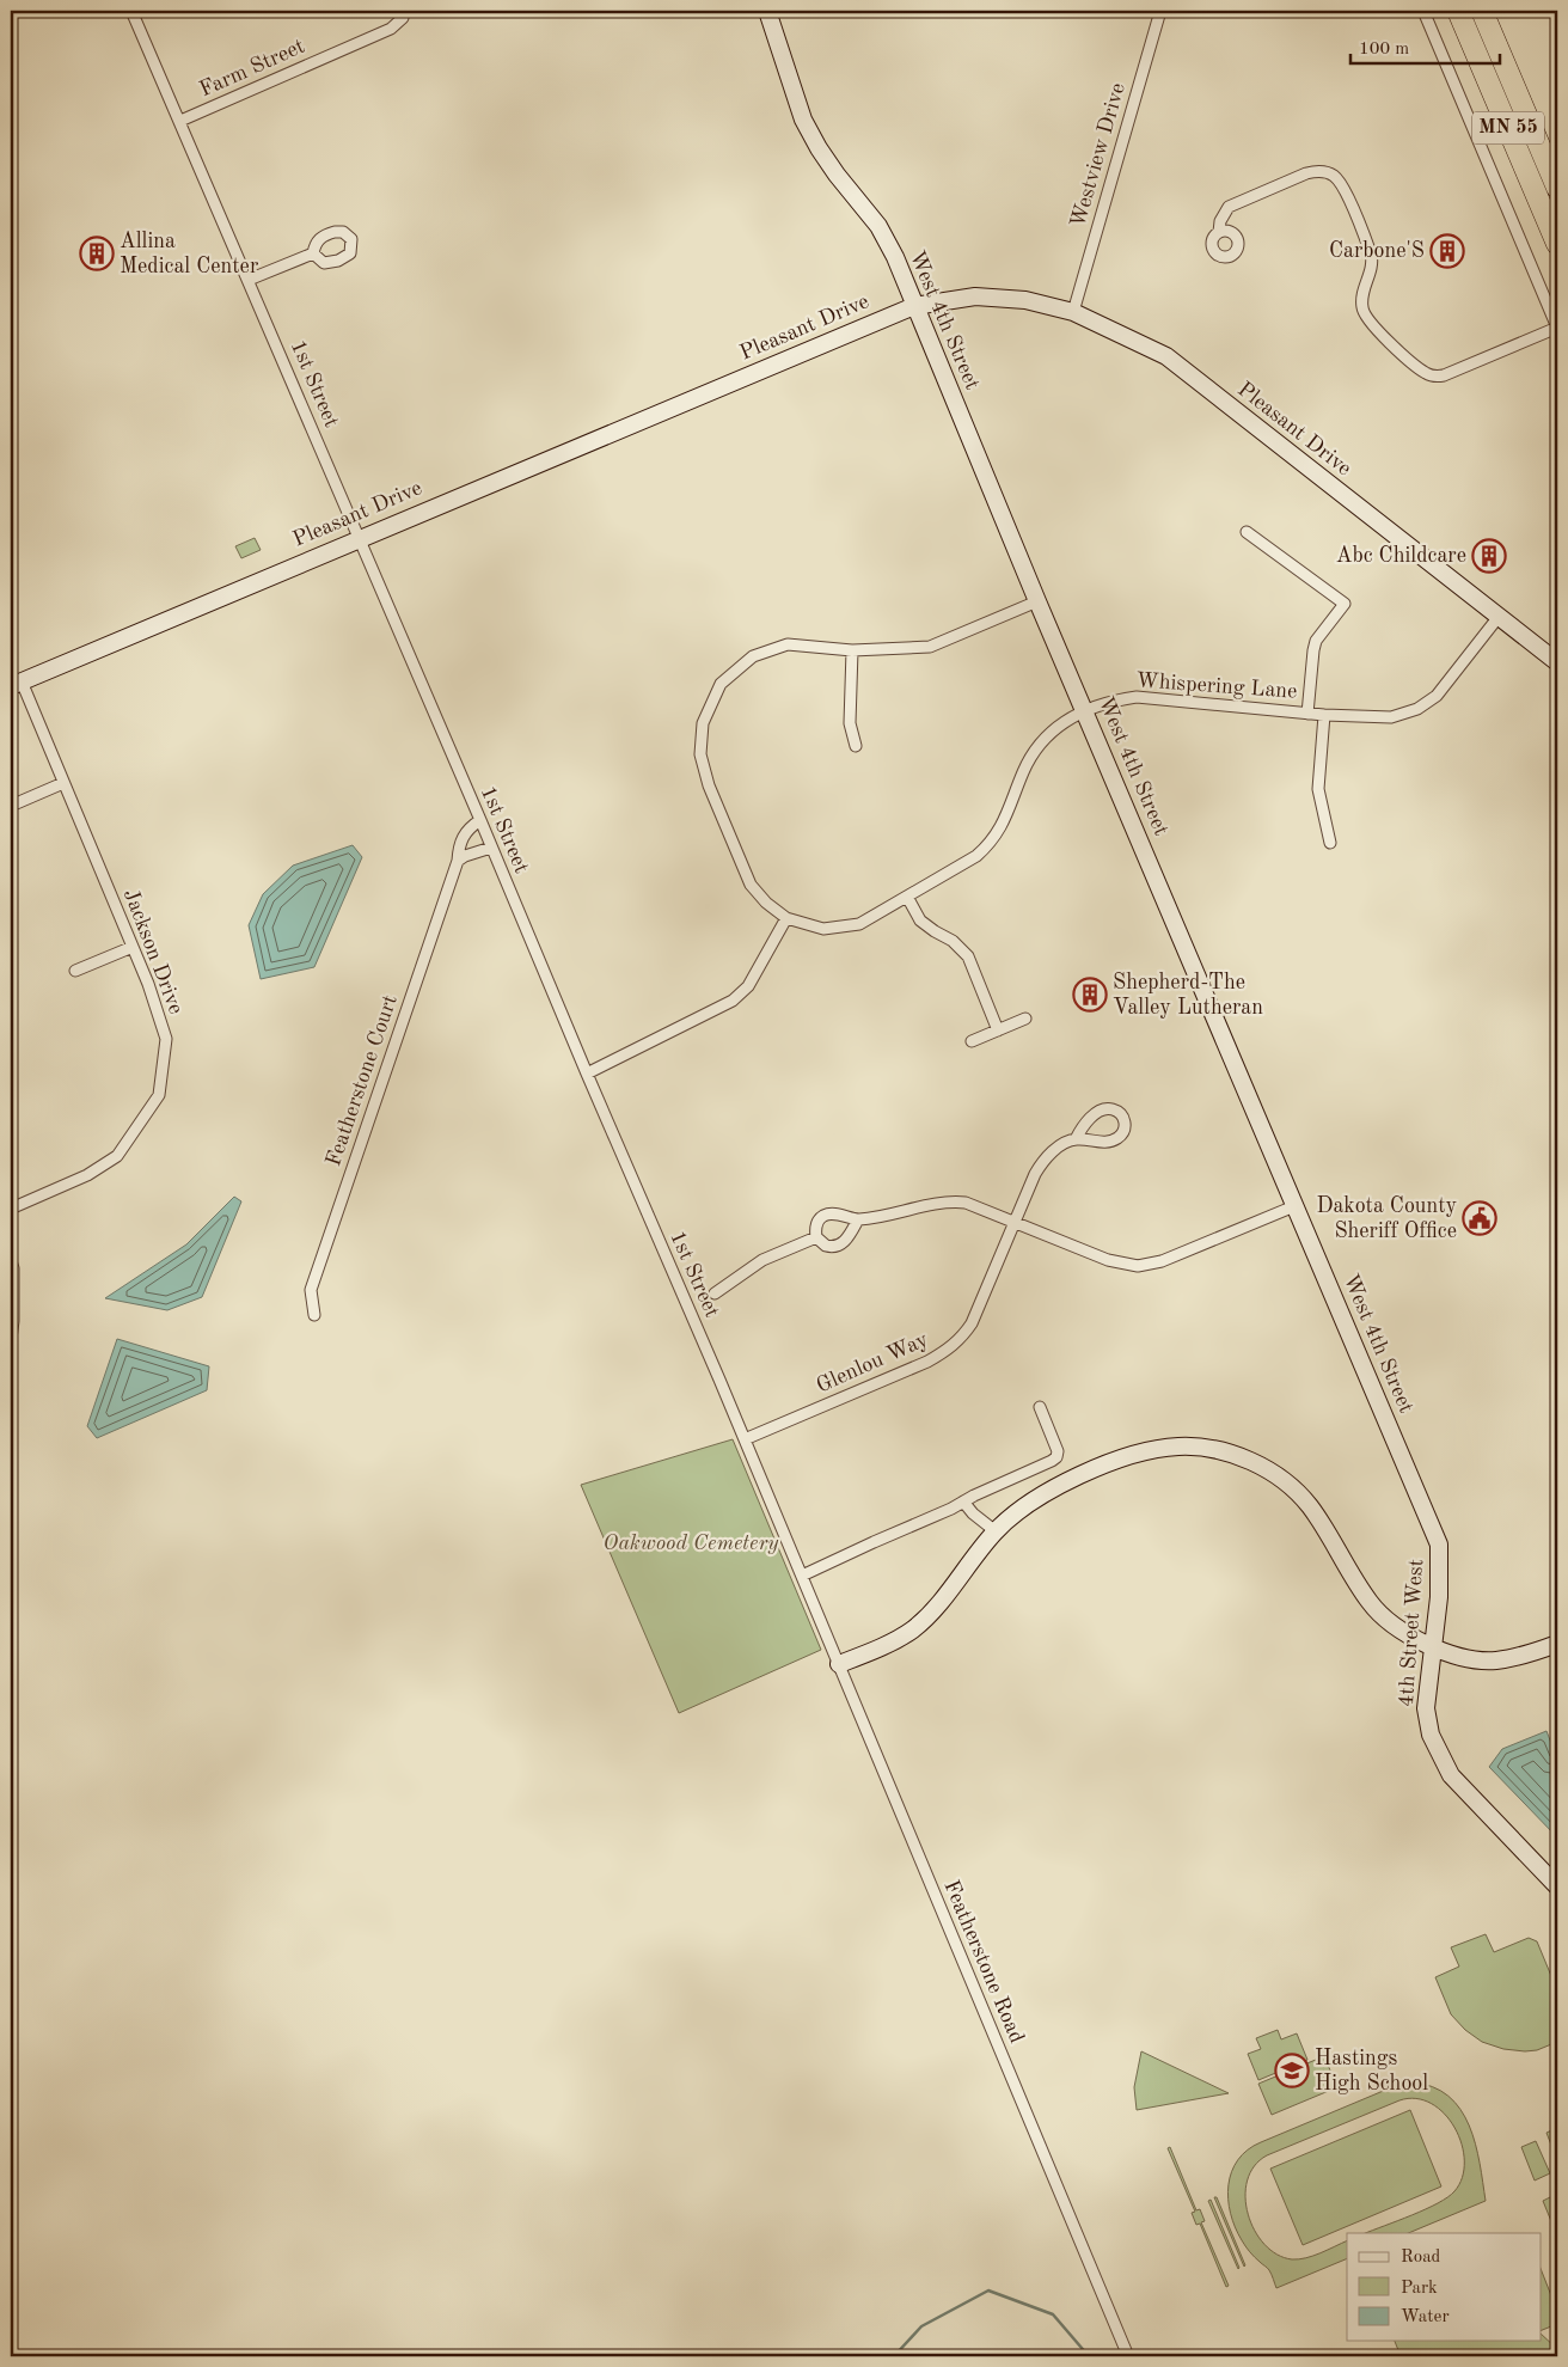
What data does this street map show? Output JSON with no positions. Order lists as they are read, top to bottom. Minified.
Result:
{"streets":{"highway":["MN 55"],"street":["Farm Street","Westview Drive","West 4th Street","Pleasant Drive","1st Street","Whispering Lane","Jackson Drive","Featherstone Court","Glenlou Way","4th Street West","Featherstone Road"]},"crossings":[["Farm Street","1st Street"],["Westview Drive","Pleasant Drive"],["West 4th Street","Pleasant Drive"],["West 4th Street","Whispering Lane"],["West 4th Street","4th Street West"],["Pleasant Drive","1st Street"],["Pleasant Drive","Whispering Lane"],["Pleasant Drive","Jackson Drive"],["1st Street","Featherstone Court"],["1st Street","Glenlou Way"],["1st Street","Featherstone Road"]],"parks":["Oakwood Cemetery"],"places":{"building":["Carbone'S","Allina Medical Center","Abc Childcare","Shepherd-The Valley Lutheran"],"public building":["Dakota County Sheriff Office"],"school or university":["Hastings High School"]},"legend":["Road","Park","Water"],"scale_bar":"100 m"}
